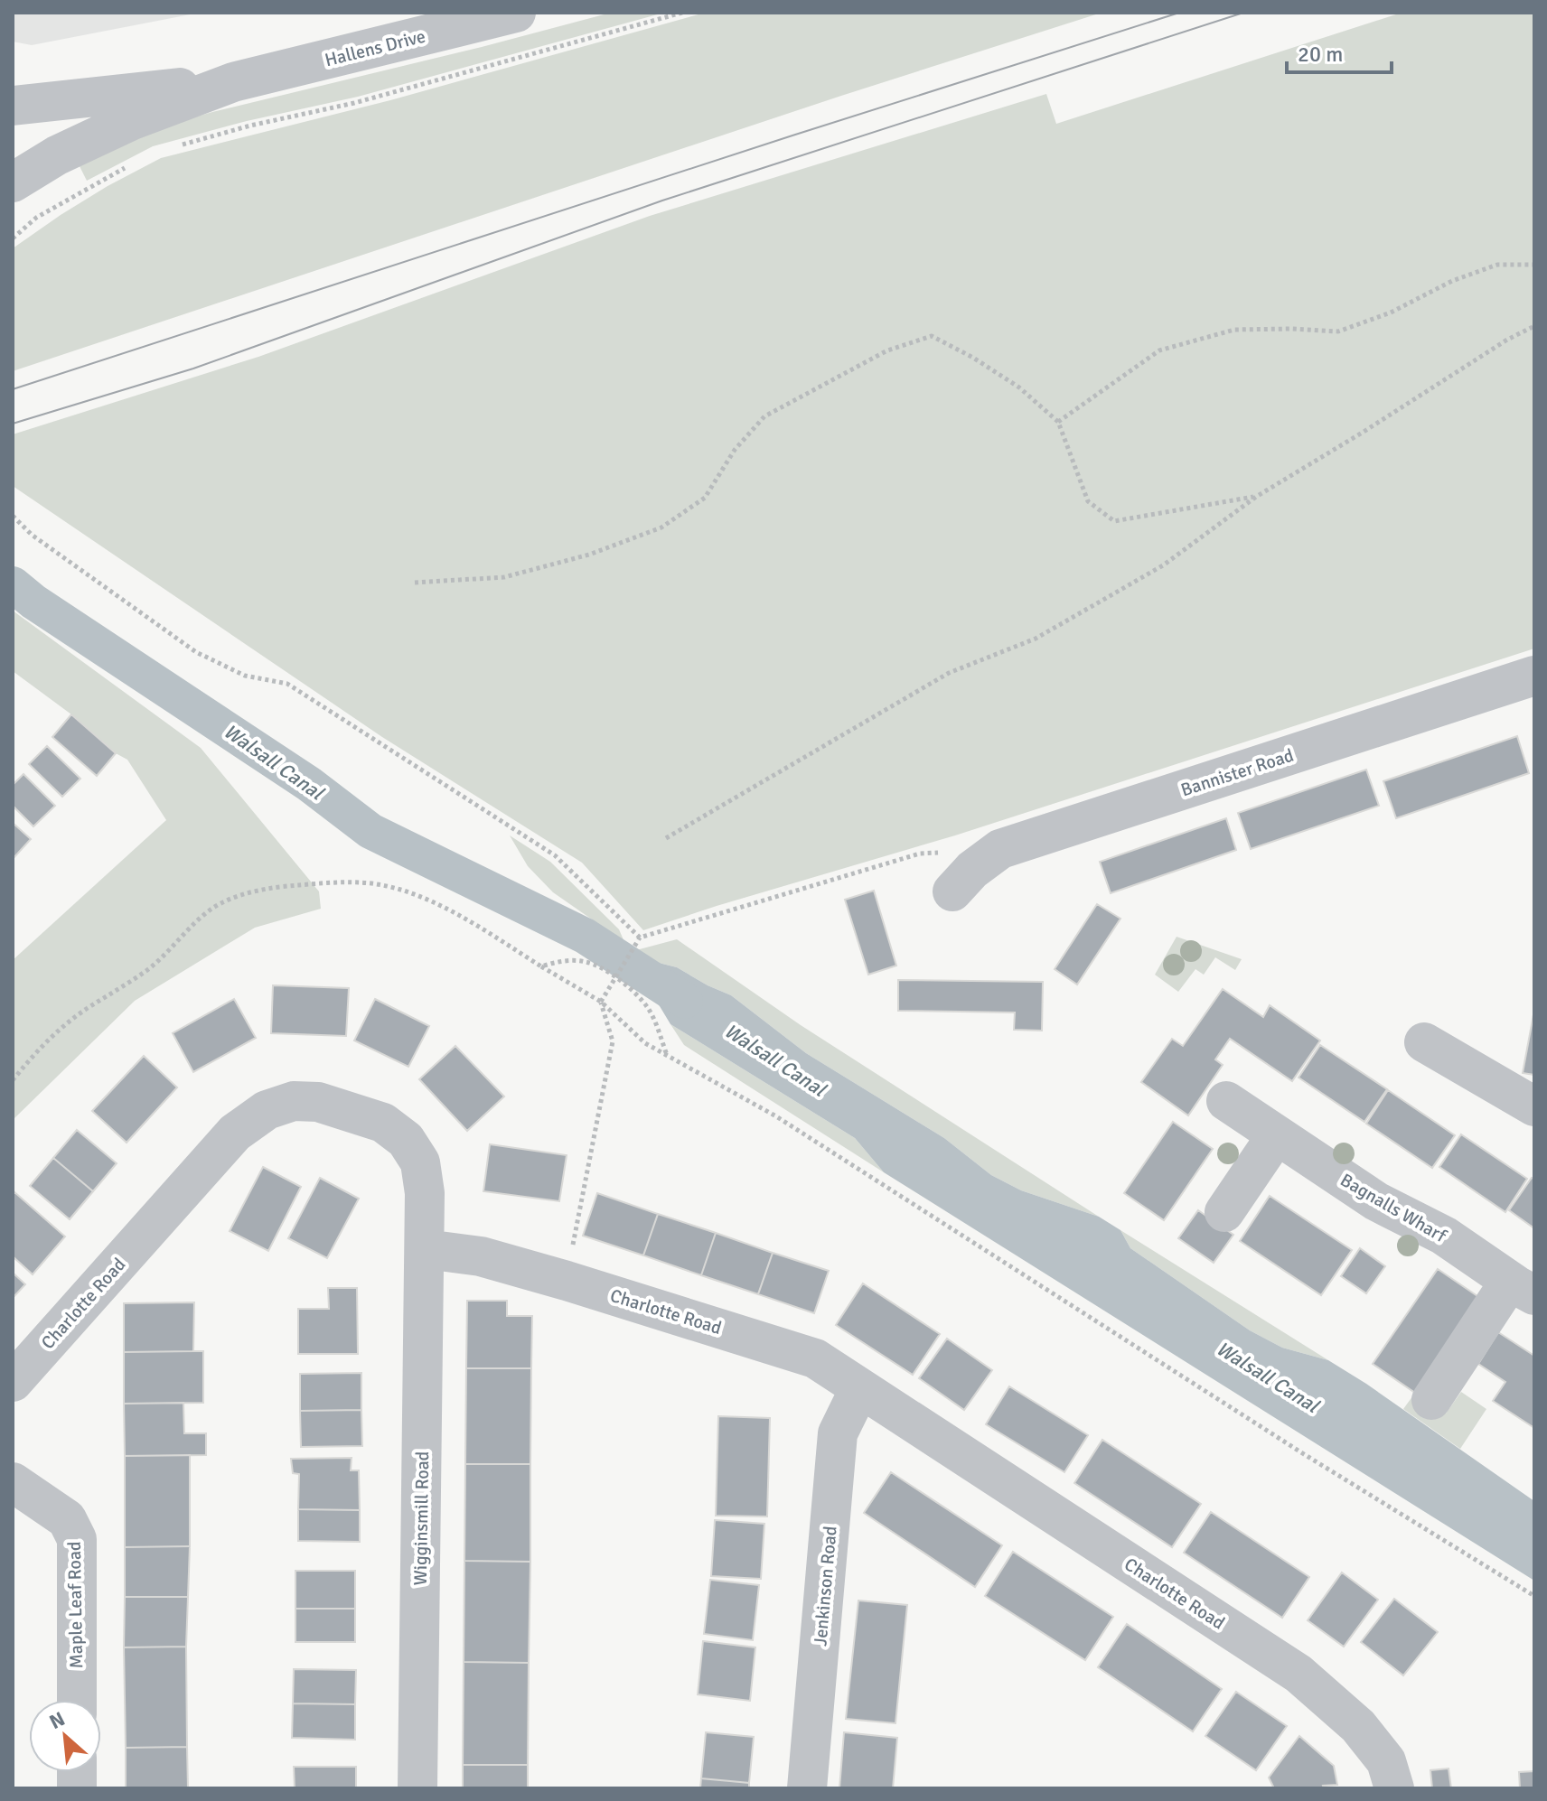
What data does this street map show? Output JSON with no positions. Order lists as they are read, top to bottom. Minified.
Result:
{"streets":{"street":["Hallens Drive","Bannister Road","Bagnalls Wharf","Charlotte Road","Wigginsmill Road","Jenkinson Road","Maple Leaf Road"]},"crossings":[["Charlotte Road","Wigginsmill Road"],["Charlotte Road","Jenkinson Road"]],"water":["Walsall Canal"],"scale_bar":"20 m","north":"top left"}
